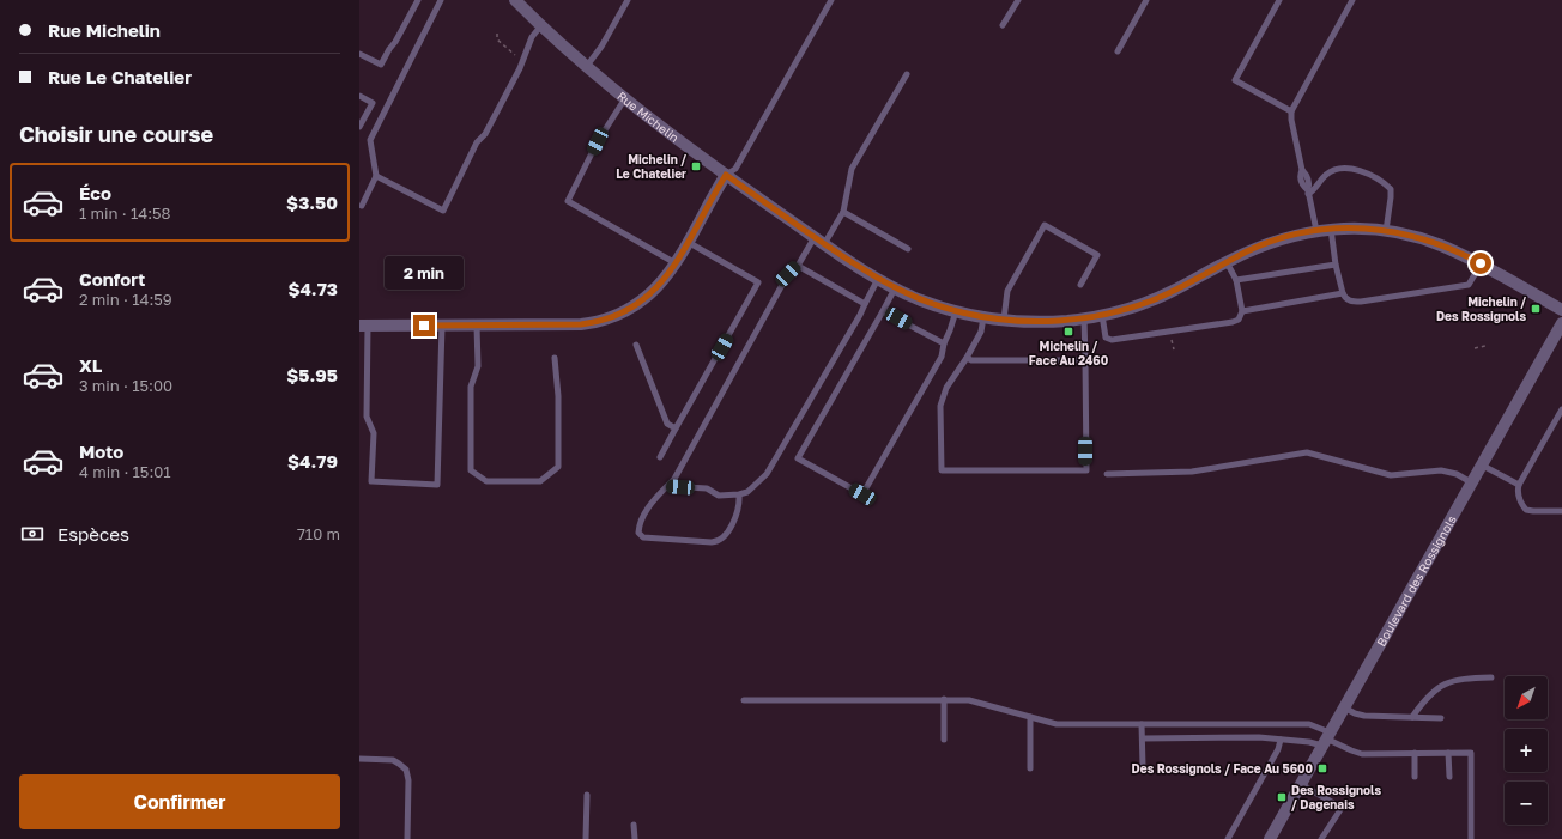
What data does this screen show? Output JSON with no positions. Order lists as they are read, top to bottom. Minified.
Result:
{"streets":{"street":["Rue Michelin","Boulevard des Rossignols"]},"places":{"transit":["Michelin / Le Chatelier","Michelin / Des Rossignols","Michelin / Face Au 2460","Des Rossignols / Face Au 5600","Des Rossignols / Dagenais"]},"north":"bottom left","page":{"banner":["Rue Michelin","Rue Le Chatelier"],"heading":"Choisir une course","list":[{"name":"Éco","note":"1 min · 14:58","value":"$3.50"},{"name":"Confort","note":"2 min · 14:59","value":"$4.73"},{"name":"XL","note":"3 min · 15:00","value":"$5.95"},{"name":"Moto","note":"4 min · 15:01","value":"$4.79"}],"bubble":"2 min","pay":["Espèces","710 m"],"map_buttons":["+","−"],"buttons":"Confirmer"}}
